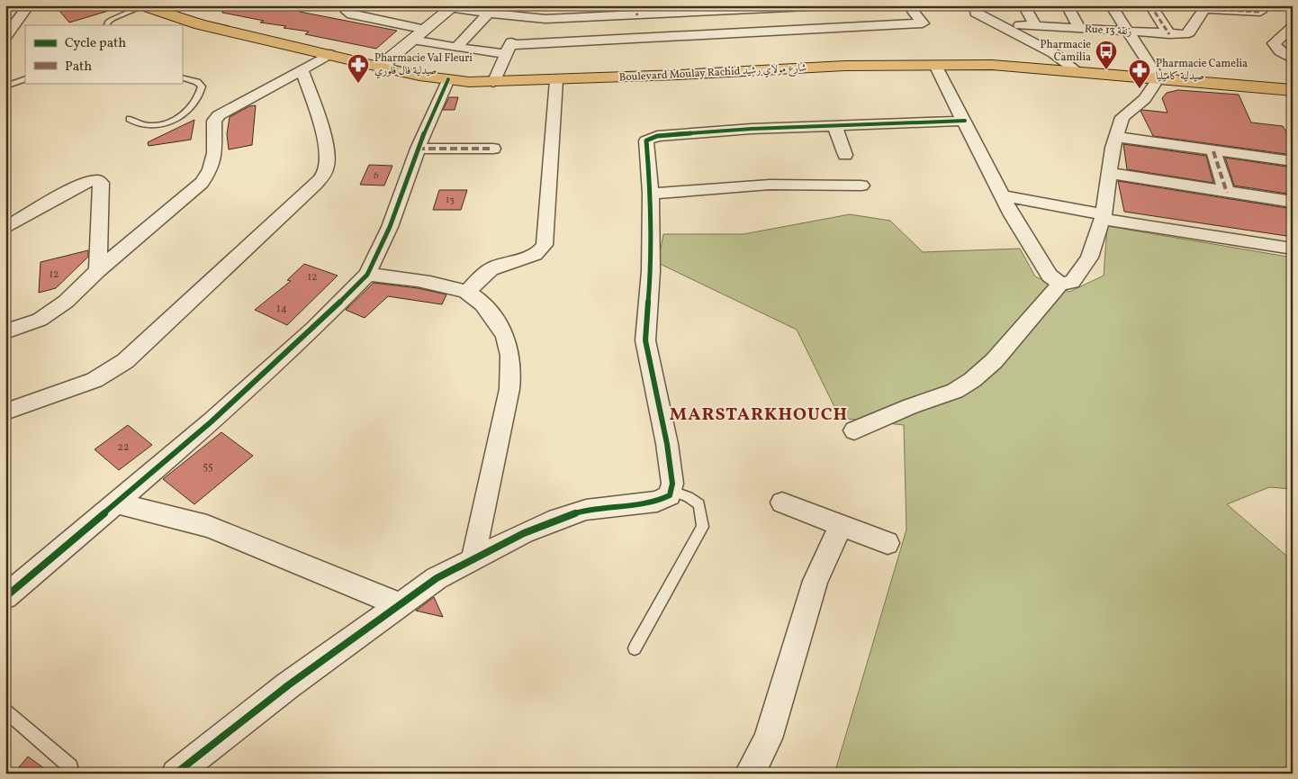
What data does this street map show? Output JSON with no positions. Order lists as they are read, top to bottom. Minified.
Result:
{"streets":{"main road":["Boulevard Moulay Rachid شارع مولاي رشيد"],"street":["Rue 13 زنقة"]},"districts":["MARSTARKHOUCH"],"places":{"bus stop":["Pharmacie Camilia"],"pharmacy":["Pharmacie Val Fleuri صيدلية فال فلوري","Pharmacie Camelia صيدلية كاميليا"]},"house_numbers":["6","13","12","12","14","22","55"],"legend":["Cycle path","Path"]}
